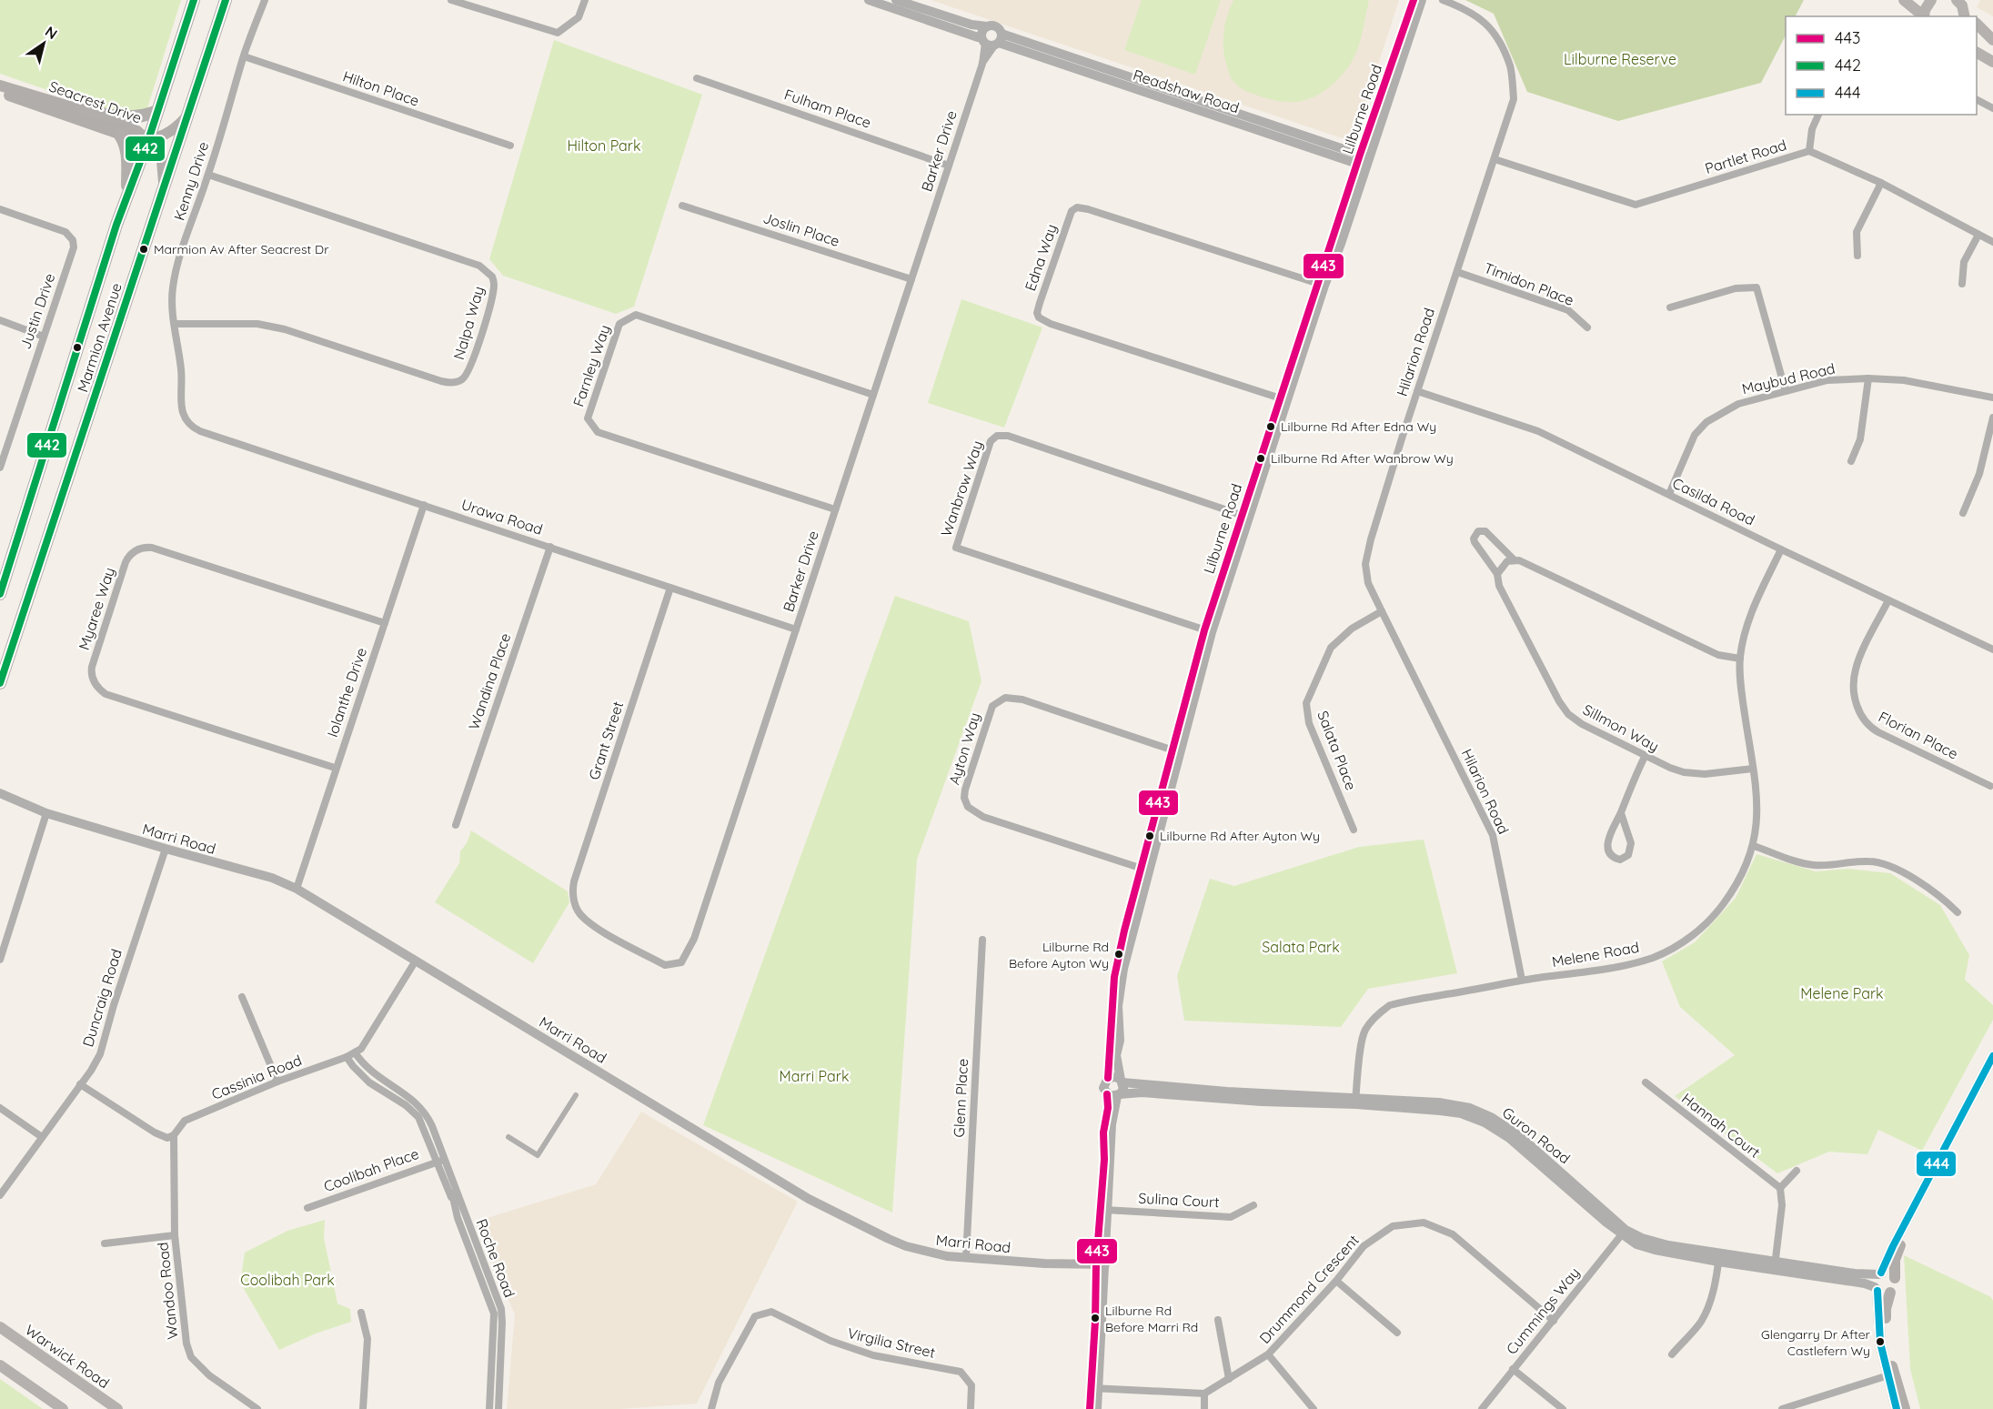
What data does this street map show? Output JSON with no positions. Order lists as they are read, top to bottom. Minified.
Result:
{"streets":{"highway":["Marmion Avenue"],"main road":["Seacrest Drive","Warwick Road"],"street":["Hilton Place","Readshaw Road","Fulham Place","Lilburne Road","Barker Drive","Partlet Road","Kenny Drive","Joslin Place","Edna Way","Timidon Place","Justin Drive","Nalpa Way","Hilarion Road","Farnley Way","Maybud Road","Wanbrow Way","Casilda Road","Urawa Road","Myaree Way","Wandina Place","Iolanthe Drive","Sillmon Way","Florian Place","Grant Street","Ayton Way","Salata Place","Marri Road","Melene Road","Duncraig Road","Cassinia Road","Glenn Place","Hannah Court","Guron Road","Coolibah Place","Sulina Court","Roche Road","Drummond Crescent","Wandoo Road","Cummings Way","Virgilia Street"]},"crossings":[["Hilton Place","Kenny Drive"],["Readshaw Road","Lilburne Road"],["Readshaw Road","Barker Drive"],["Seacrest Drive","Marmion Avenue"],["Fulham Place","Barker Drive"],["Lilburne Road","Edna Way"],["Lilburne Road","Wanbrow Way"],["Lilburne Road","Ayton Way"],["Lilburne Road","Guron Road"],["Barker Drive","Joslin Place"],["Barker Drive","Farnley Way"],["Barker Drive","Urawa Road"],["Barker Drive","Grant Street"],["Partlet Road","Hilarion Road"],["Kenny Drive","Nalpa Way"],["Kenny Drive","Urawa Road"],["Timidon Place","Hilarion Road"],["Hilarion Road","Casilda Road"],["Hilarion Road","Salata Place"],["Hilarion Road","Melene Road"],["Maybud Road","Casilda Road"],["Casilda Road","Florian Place"],["Casilda Road","Melene Road"],["Urawa Road","Wandina Place"],["Urawa Road","Iolanthe Drive"],["Urawa Road","Grant Street"],["Myaree Way","Iolanthe Drive"],["Iolanthe Drive","Marri Road"],["Sillmon Way","Melene Road"],["Marri Road","Duncraig Road"],["Marri Road","Cassinia Road"],["Marri Road","Glenn Place"],["Melene Road","Guron Road"],["Cassinia Road","Roche Road"],["Cassinia Road","Wandoo Road"],["Guron Road","Cummings Way"],["Coolibah Place","Roche Road"],["Drummond Crescent","Cummings Way"]],"parks":["Lilburne Reserve","Hilton Park","Salata Park","Melene Park","Marri Park","Coolibah Park"],"places":["Marmion Av After Seacrest Dr","Lilburne Rd After Edna Wy","Lilburne Rd After Wanbrow Wy","Lilburne Rd After Ayton Wy","Lilburne Rd Before Ayton Wy","Lilburne Rd Before Marri Rd","Glengarry Dr After Castlefern Wy"],"lines":["transit line 443","transit line 442","transit line 444"],"legend":["443","442","444"],"north":"top right"}
